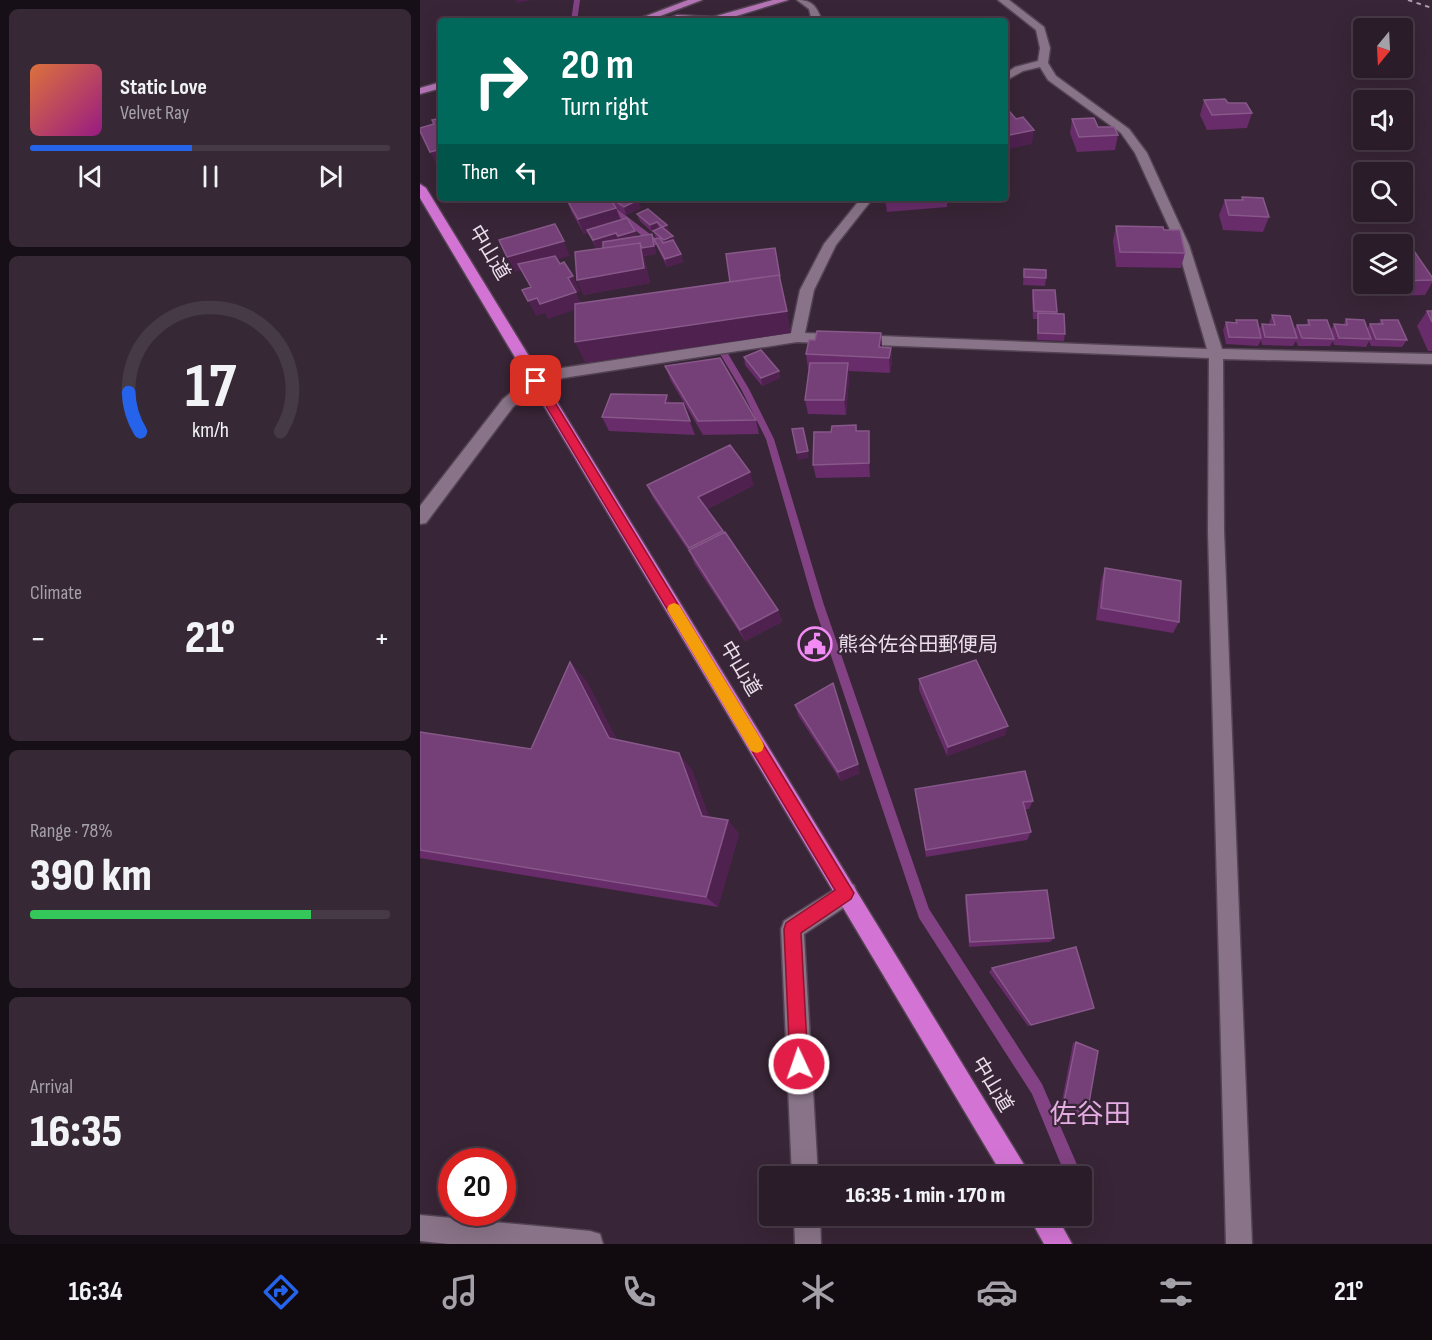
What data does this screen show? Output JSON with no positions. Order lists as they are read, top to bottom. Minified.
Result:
{"streets":{"highway":["中山道"]},"districts":["佐谷田"],"places":{"public building":["熊谷佐谷田郵便局"]},"north":"bottom","page":{"turn":["20 m","Turn right"],"song":["Static Love","Velvet Ray"],"then":"Then","tile":["Climate",["Range · 78%","390 km"],["Arrival","16:35"]],"heat":["−","21°","+"],"limit":"20","trip":"16:35 · 1 min · 170 m","tabs":["16:34","21°"],"gauge":["17","km/h"]}}
